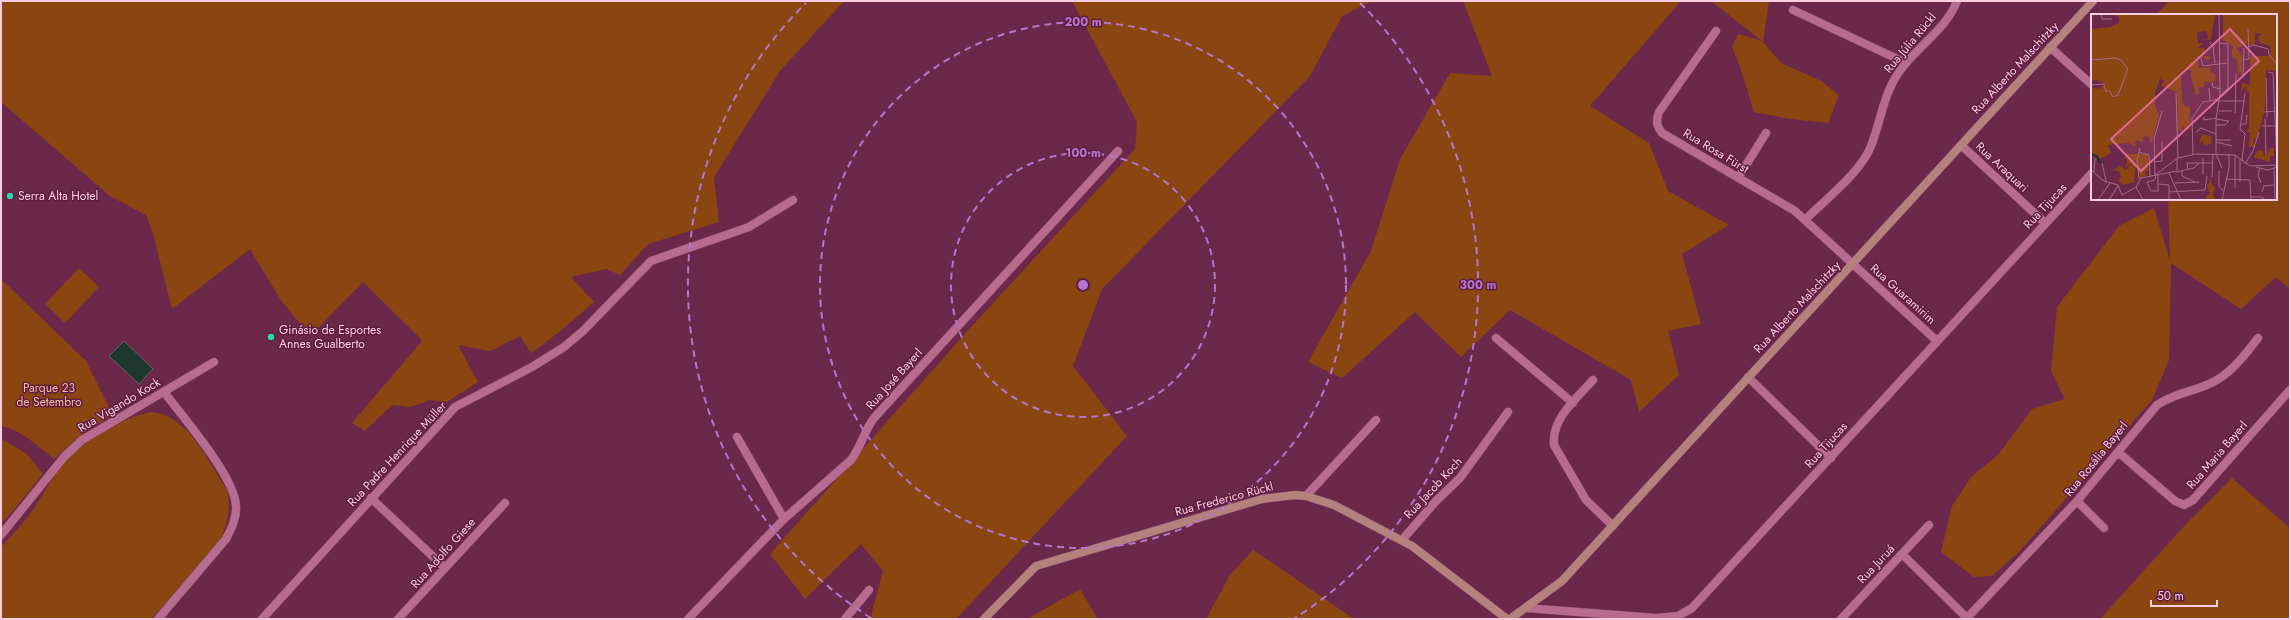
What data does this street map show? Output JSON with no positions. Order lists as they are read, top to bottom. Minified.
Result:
{"streets":{"street":["Rua Júlia Rückl","Rua Alberto Malschitzky","Rua Rosa Fürst","Rua Araquari","Rua Tijucas","Rua Guaramirim","Rua José Bayerl","Rua Vigando Kock","Rua Padre Henrique Müller","Rua Maria Bayerl","Rua Rosália Bayerl","Rua Jacob Koch","Rua Frederico Rückl","Rua Adolfo Giese","Rua Juruá"]},"crossings":[["Rua Júlia Rückl","Rua Rosa Fürst"],["Rua Alberto Malschitzky","Rua Rosa Fürst"],["Rua Alberto Malschitzky","Rua Araquari"],["Rua Alberto Malschitzky","Rua Tijucas"],["Rua Alberto Malschitzky","Rua Guaramirim"],["Rua Alberto Malschitzky","Rua Frederico Rückl"],["Rua Rosa Fürst","Rua Guaramirim"],["Rua Araquari","Rua Tijucas"],["Rua Tijucas","Rua Guaramirim"],["Rua Maria Bayerl","Rua Rosália Bayerl"],["Rua Jacob Koch","Rua Frederico Rückl"]],"parks":["Parque 23 de Setembro"],"places":["Serra Alta Hotel","Ginásio de Esportes Annes Gualberto"],"scale_bar":"50 m","rings":["200 m","100 m","300 m"]}
